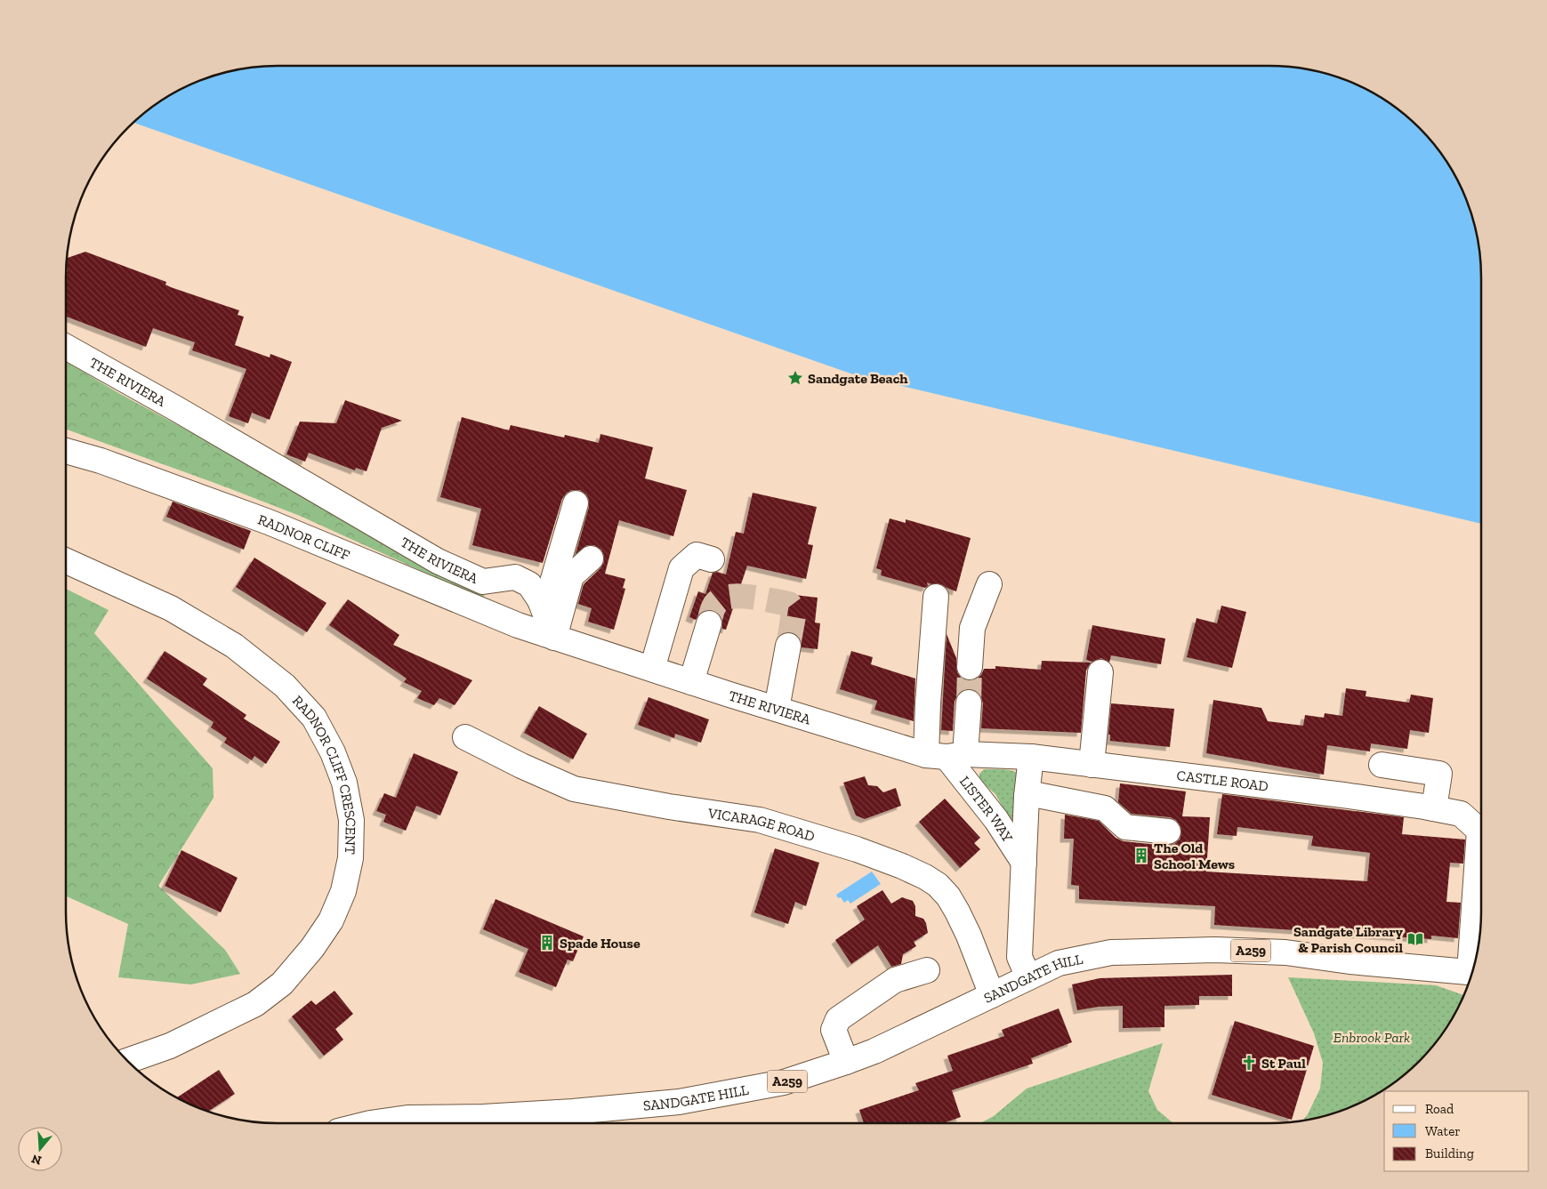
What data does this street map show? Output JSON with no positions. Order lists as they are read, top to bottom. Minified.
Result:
{"streets":{"main road":["THE RIVIERA","RADNOR CLIFF","RADNOR CLIFF CRESCENT","CASTLE ROAD","LISTER WAY","VICARAGE ROAD","A259","SANDGATE HILL"]},"crossings":[["THE RIVIERA","RADNOR CLIFF"],["THE RIVIERA","CASTLE ROAD"],["THE RIVIERA","LISTER WAY"],["CASTLE ROAD","LISTER WAY"],["LISTER WAY","SANDGATE HILL"],["VICARAGE ROAD","SANDGATE HILL"]],"parks":["Enbrook Park"],"places":{"place":["Sandgate Beach"],"building":["The Old School Mews","Spade House"],"library":["Sandgate Library & Parish Council"],"church":["St Paul"]},"legend":["Road","Water","Building"],"north":"bottom"}
